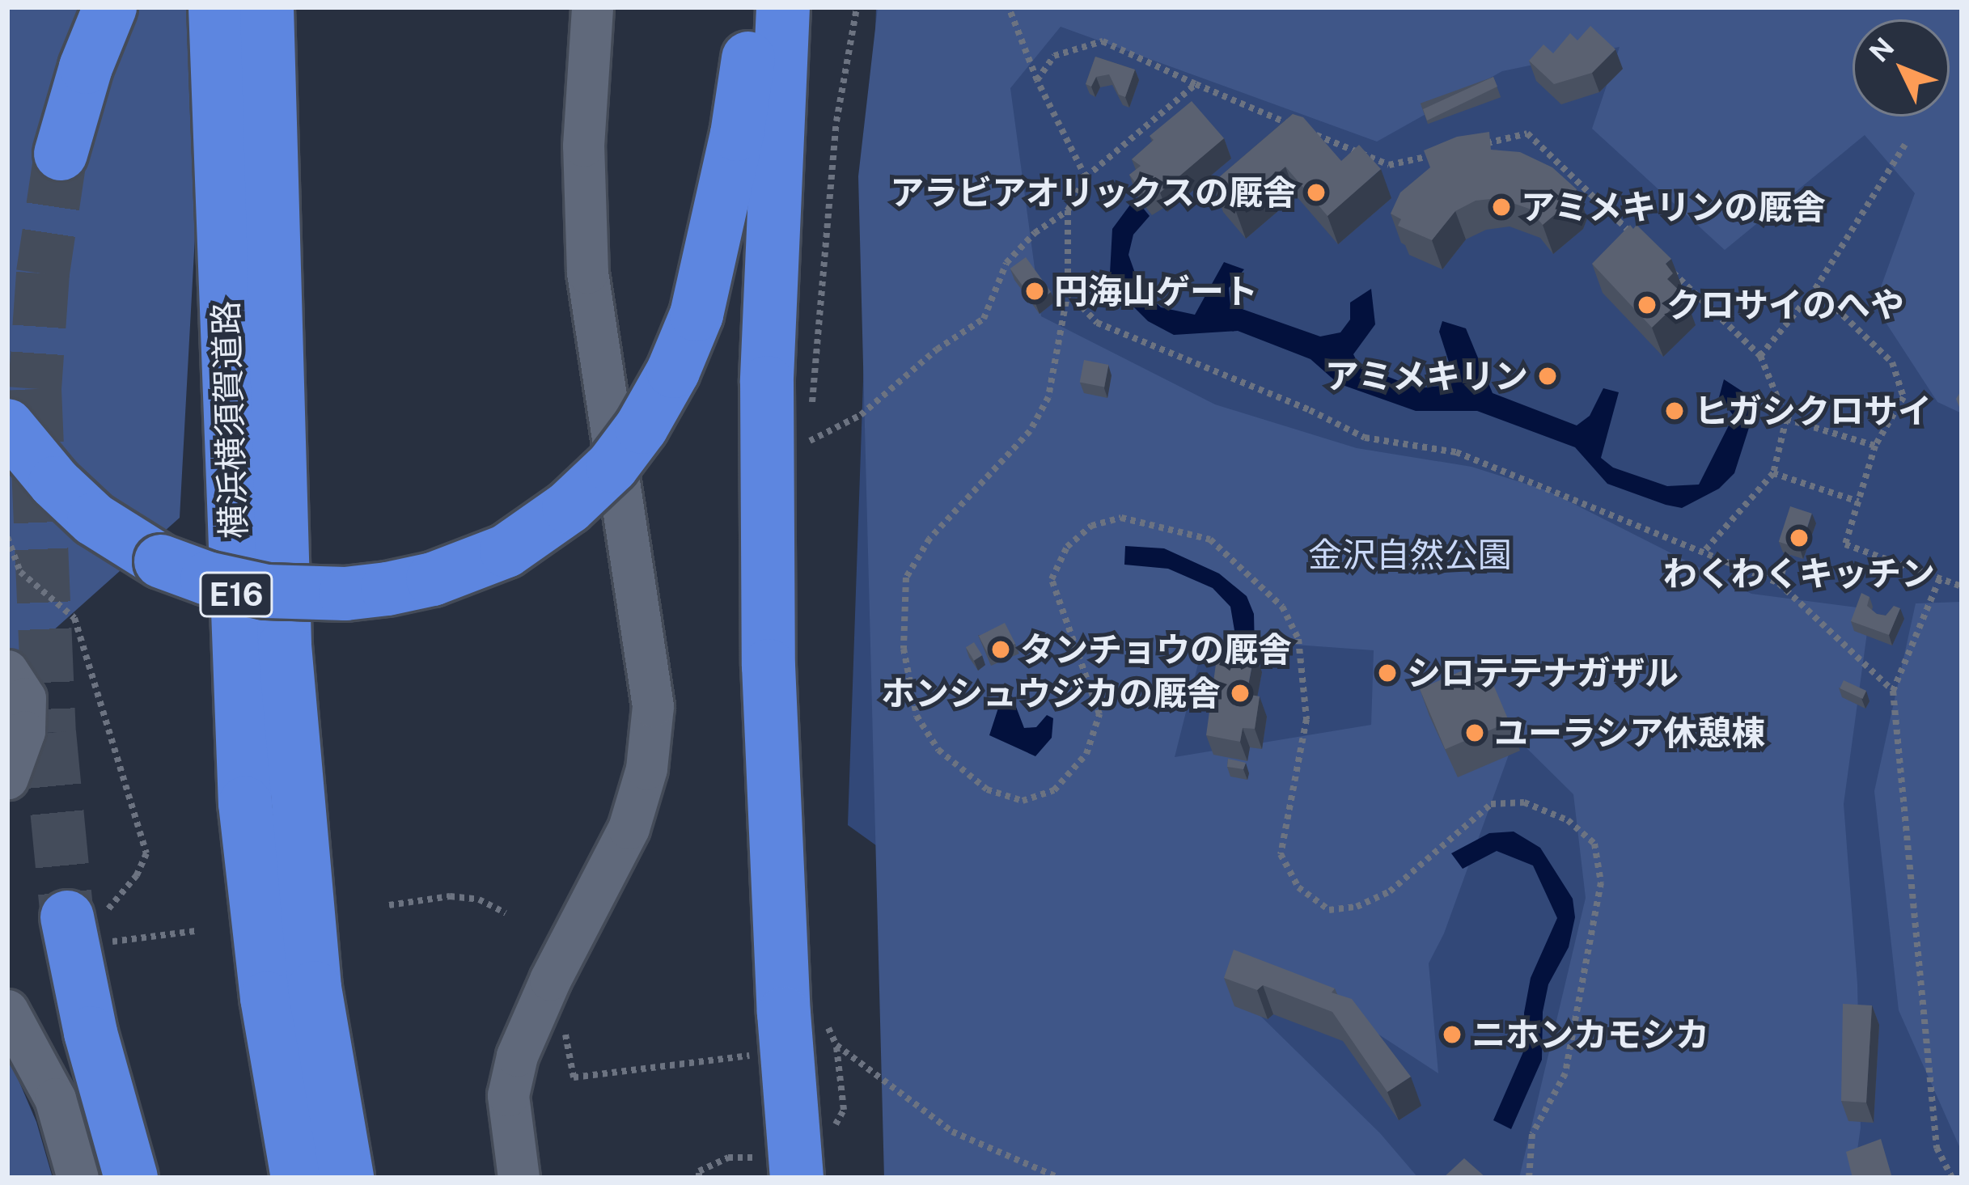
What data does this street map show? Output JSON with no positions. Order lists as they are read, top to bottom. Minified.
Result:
{"streets":{"highway":["横浜横須賀道路","E16"]},"parks":["金沢自然公園"],"places":["アラビアオリックスの厩舎","アミメキリンの厩舎","円海山ゲート","クロサイのへや","アミメキリン","ヒガシクロサイ","わくわくキッチン","タンチョウの厩舎","シロテテナガザル","ホンシュウジカの厩舎","ユーラシア休憩棟","ニホンカモシカ"],"north":"top left"}
